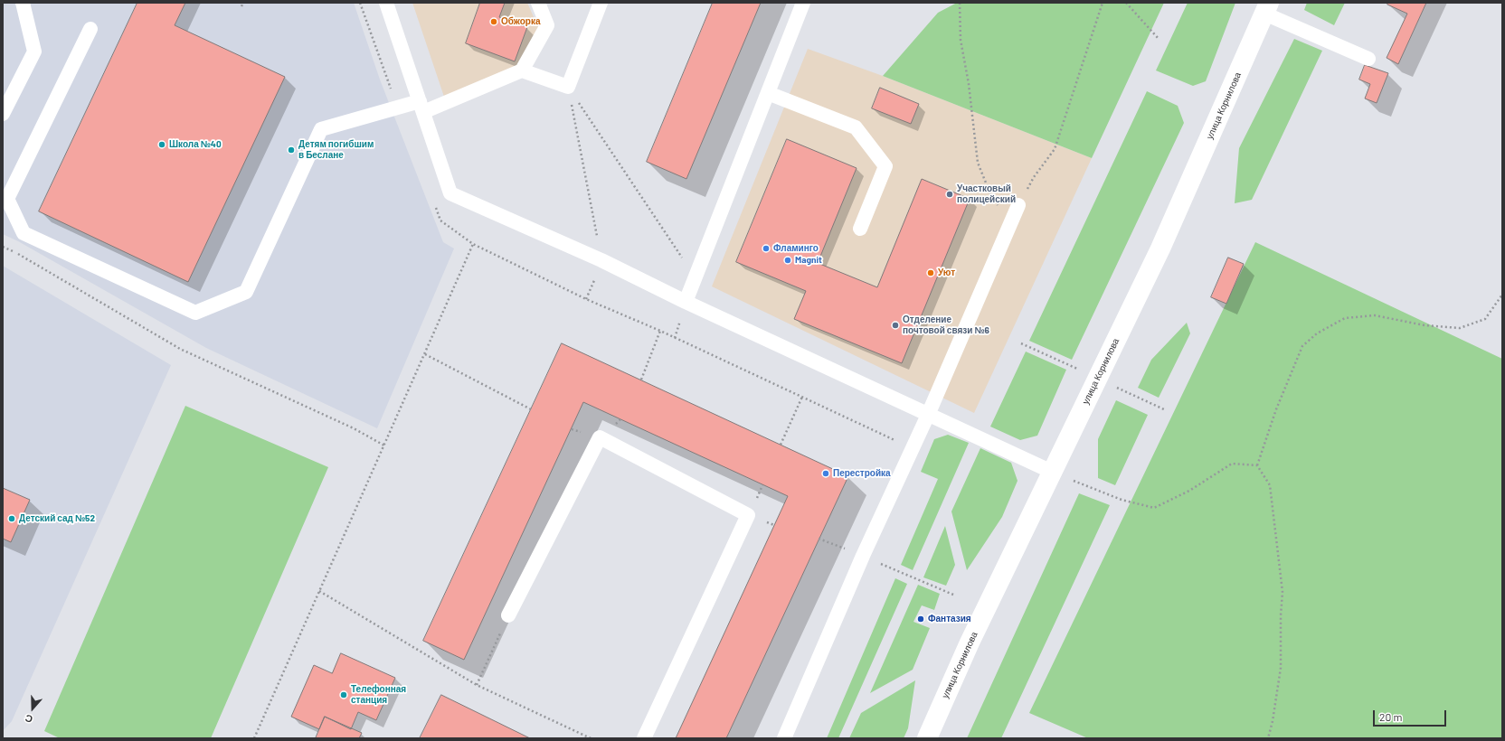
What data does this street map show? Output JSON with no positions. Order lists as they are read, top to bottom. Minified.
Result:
{"streets":{"main road":["улица Корнилова"]},"places":["Обжорка","Школа №40","Детям погибшим в Беслане","Участковый полицейский","Фламинго","Magnit","Уют","Отделение почтовой связи №6","Перестройка","Детский сад №52","Фантазия","Телефонная станция"],"scale_bar":"20 m","north":"bottom"}
